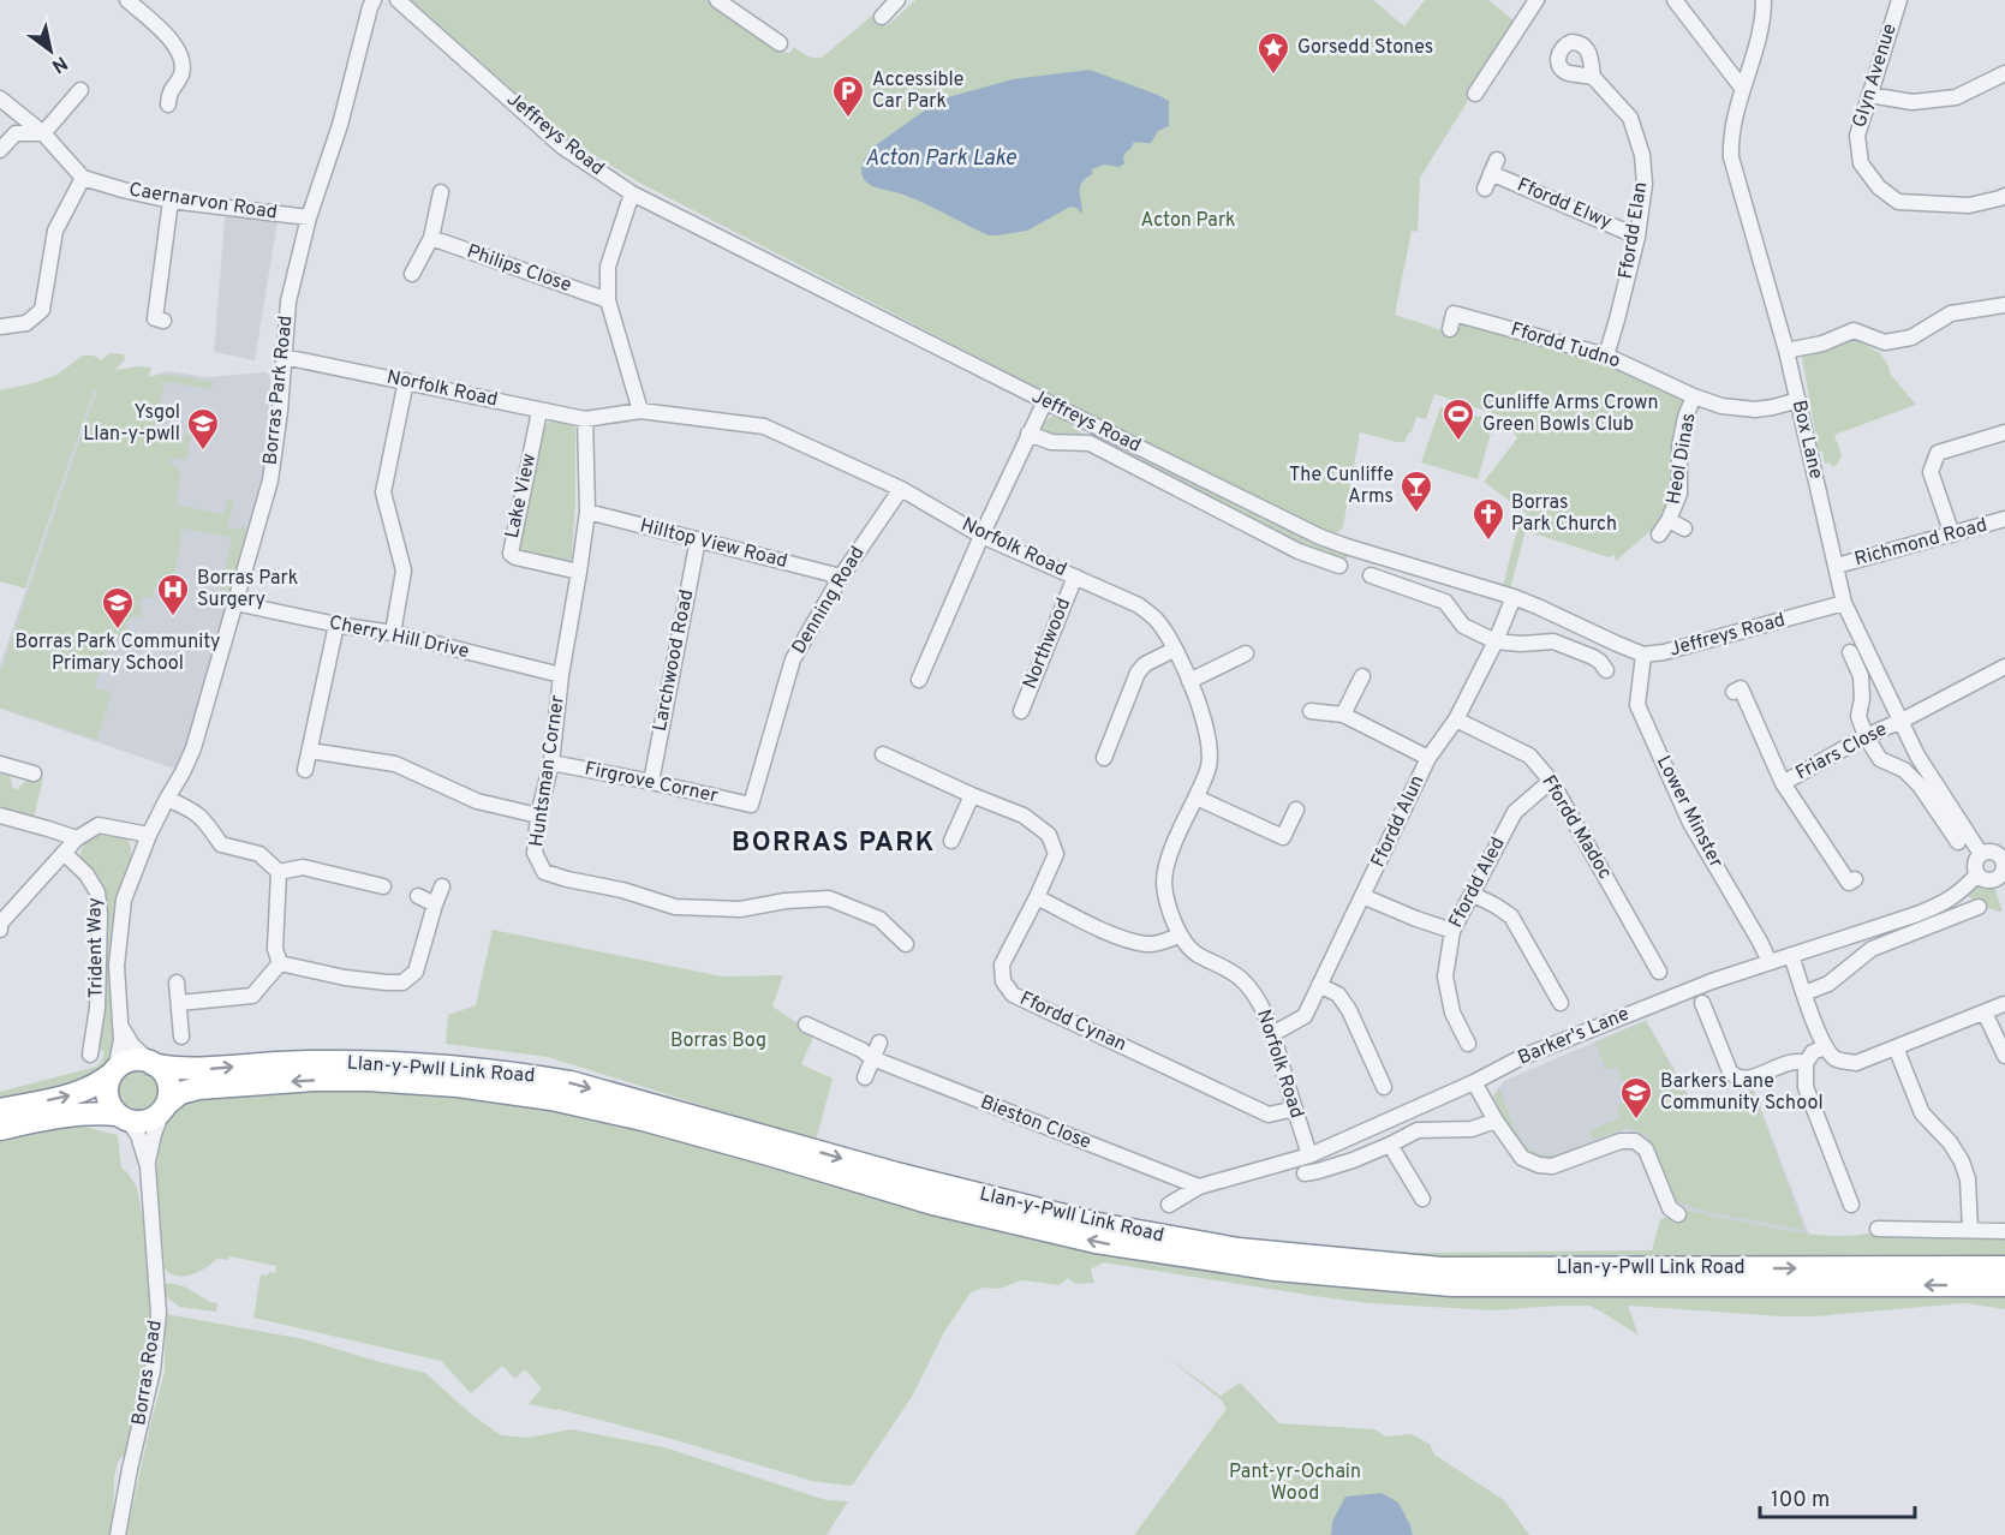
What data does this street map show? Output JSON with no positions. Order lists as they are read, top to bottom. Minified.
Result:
{"streets":{"highway":["Llan-y-Pwll Link Road"],"street":["Glyn Avenue","Jeffreys Road","Caernarvon Road","Ffordd Elwy","Ffordd Elan","Philips Close","Ffordd Tudno","Norfolk Road","Borras Park Road","Box Lane","Heol Dinas","Lake View","Richmond Road","Hilltop View Road","Denning Road","Cherry Hill Drive","Northwood","Larchwood Road","Friars Close","Huntsman Corner","Firgrove Corner","Lower Minster","Ffordd Alun","Ffordd Madoc","Ffordd Aled","Trident Way","Ffordd Cynan","Barker's Lane","Bieston Close","Borras Road"]},"crossings":[["Jeffreys Road","Box Lane"],["Jeffreys Road","Lower Minster"],["Jeffreys Road","Ffordd Alun"],["Caernarvon Road","Borras Park Road"],["Ffordd Elwy","Ffordd Elan"],["Ffordd Elan","Ffordd Tudno"],["Ffordd Tudno","Box Lane"],["Ffordd Tudno","Heol Dinas"],["Norfolk Road","Borras Park Road"],["Norfolk Road","Lake View"],["Norfolk Road","Denning Road"],["Norfolk Road","Northwood"],["Norfolk Road","Huntsman Corner"],["Norfolk Road","Ffordd Alun"],["Norfolk Road","Ffordd Cynan"],["Norfolk Road","Barker's Lane"],["Borras Park Road","Cherry Hill Drive"],["Borras Park Road","Llan-y-Pwll Link Road"],["Borras Park Road","Borras Road"],["Box Lane","Richmond Road"],["Box Lane","Friars Close"],["Box Lane","Barker's Lane"],["Lake View","Huntsman Corner"],["Hilltop View Road","Denning Road"],["Hilltop View Road","Larchwood Road"],["Hilltop View Road","Huntsman Corner"],["Denning Road","Firgrove Corner"],["Cherry Hill Drive","Huntsman Corner"],["Larchwood Road","Firgrove Corner"],["Huntsman Corner","Firgrove Corner"],["Lower Minster","Barker's Lane"],["Ffordd Alun","Ffordd Madoc"],["Ffordd Madoc","Ffordd Aled"],["Barker's Lane","Bieston Close"],["Llan-y-Pwll Link Road","Borras Road"]],"districts":["BORRAS PARK"],"water":["Acton Park Lake"],"parks":["Acton Park","Borras Bog","Pant-yr-Ochain Wood"],"places":{"place":["Gorsedd Stones"],"parking":["Accessible Car Park"],"sports":["Cunliffe Arms Crown Green Bowls Club"],"school or university":["Ysgol Llan-y-pwll","Borras Park Community Primary School","Barkers Lane Community School"],"bar":["The Cunliffe Arms"],"church":["Borras Park Church"],"hospital":["Borras Park Surgery"]},"scale_bar":"100 m","north":"bottom right"}
